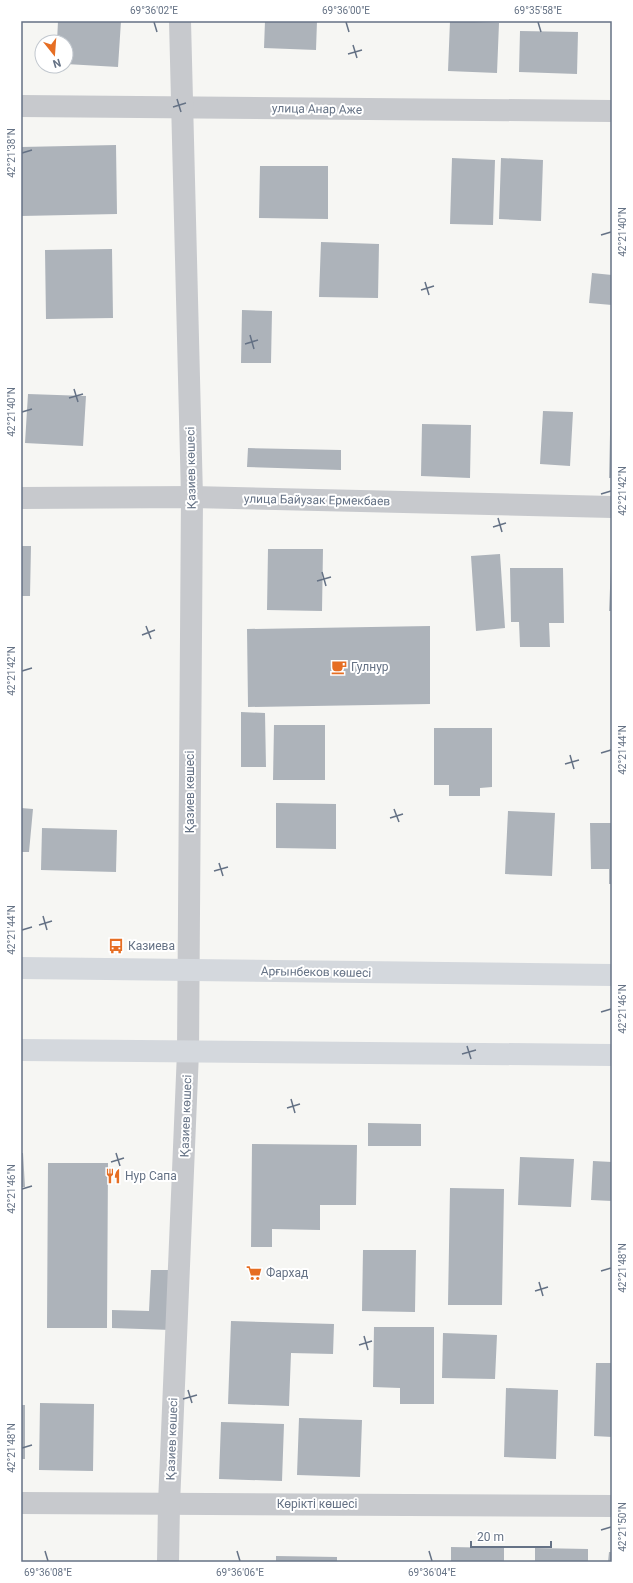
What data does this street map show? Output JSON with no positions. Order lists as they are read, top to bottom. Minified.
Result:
{"streets":{"main road":["Арғынбеков көшесі"],"street":["улица Анар Аже","Қазиев көшесі","улица Байузак Ермекбаев","Көрікті көшесі"]},"crossings":[["улица Анар Аже","Қазиев көшесі"],["Қазиев көшесі","улица Байузак Ермекбаев"],["Қазиев көшесі","Арғынбеков көшесі"],["Қазиев көшесі","Көрікті көшесі"]],"places":{"cafe":["Гулнур"],"bus stop":["Казиева"],"restaurant":["Нур Сапа"],"supermarket":["Фархад"]},"scale_bar":"20 m","north":"bottom","coordinates":["69°36'02\"E","69°36'00\"E","69°35'58\"E","42°21'38\"N","42°21'40\"N","42°21'42\"N","42°21'44\"N","42°21'46\"N","42°21'48\"N","42°21'50\"N","69°36'08\"E","69°36'06\"E","69°36'04\"E"]}
